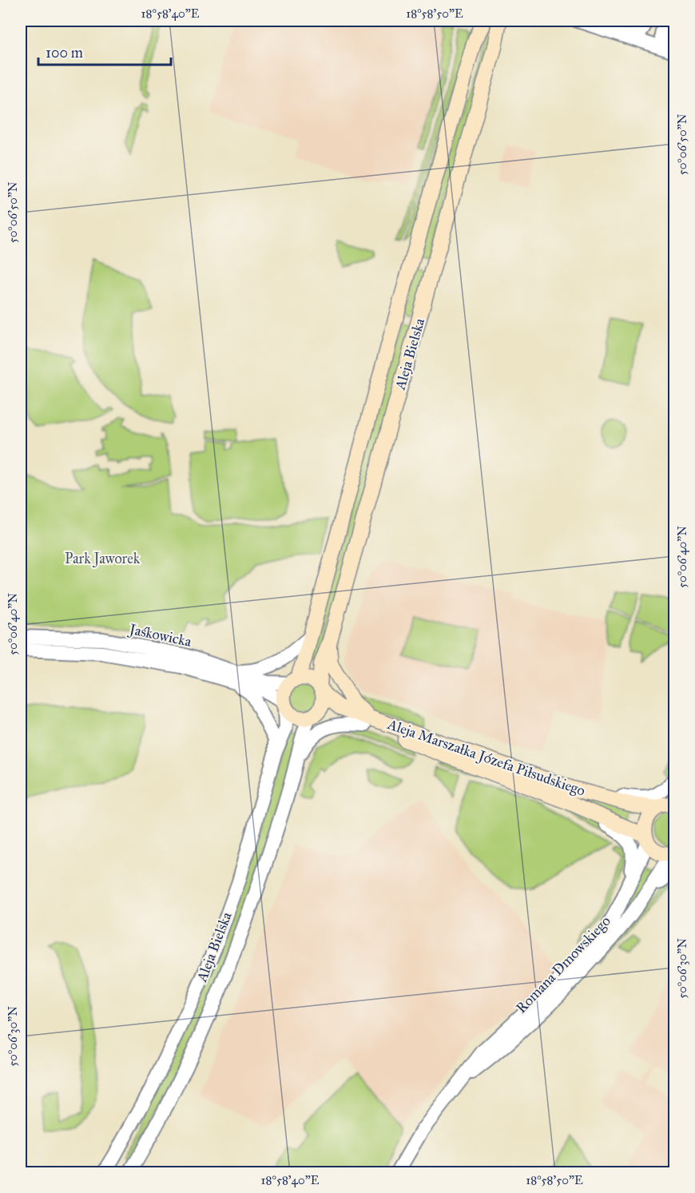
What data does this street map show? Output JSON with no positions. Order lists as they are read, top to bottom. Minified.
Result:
{"streets":{"main road":["Aleja Bielska","Aleja Marszałka Józefa Piłsudskiego"],"street":["Jaśkowicka","Romana Dmowskiego"]},"crossings":[["Aleja Bielska","Jaśkowicka"],["Aleja Bielska","Aleja Marszałka Józefa Piłsudskiego"],["Jaśkowicka","Aleja Marszałka Józefa Piłsudskiego"],["Aleja Marszałka Józefa Piłsudskiego","Romana Dmowskiego"]],"parks":["Park Jaworek"],"scale_bar":"100 m","coordinates":["18°58'40\"E","18°58'50\"E","50°06'50\"N","50°06'40\"N","50°06'30\"N"]}
